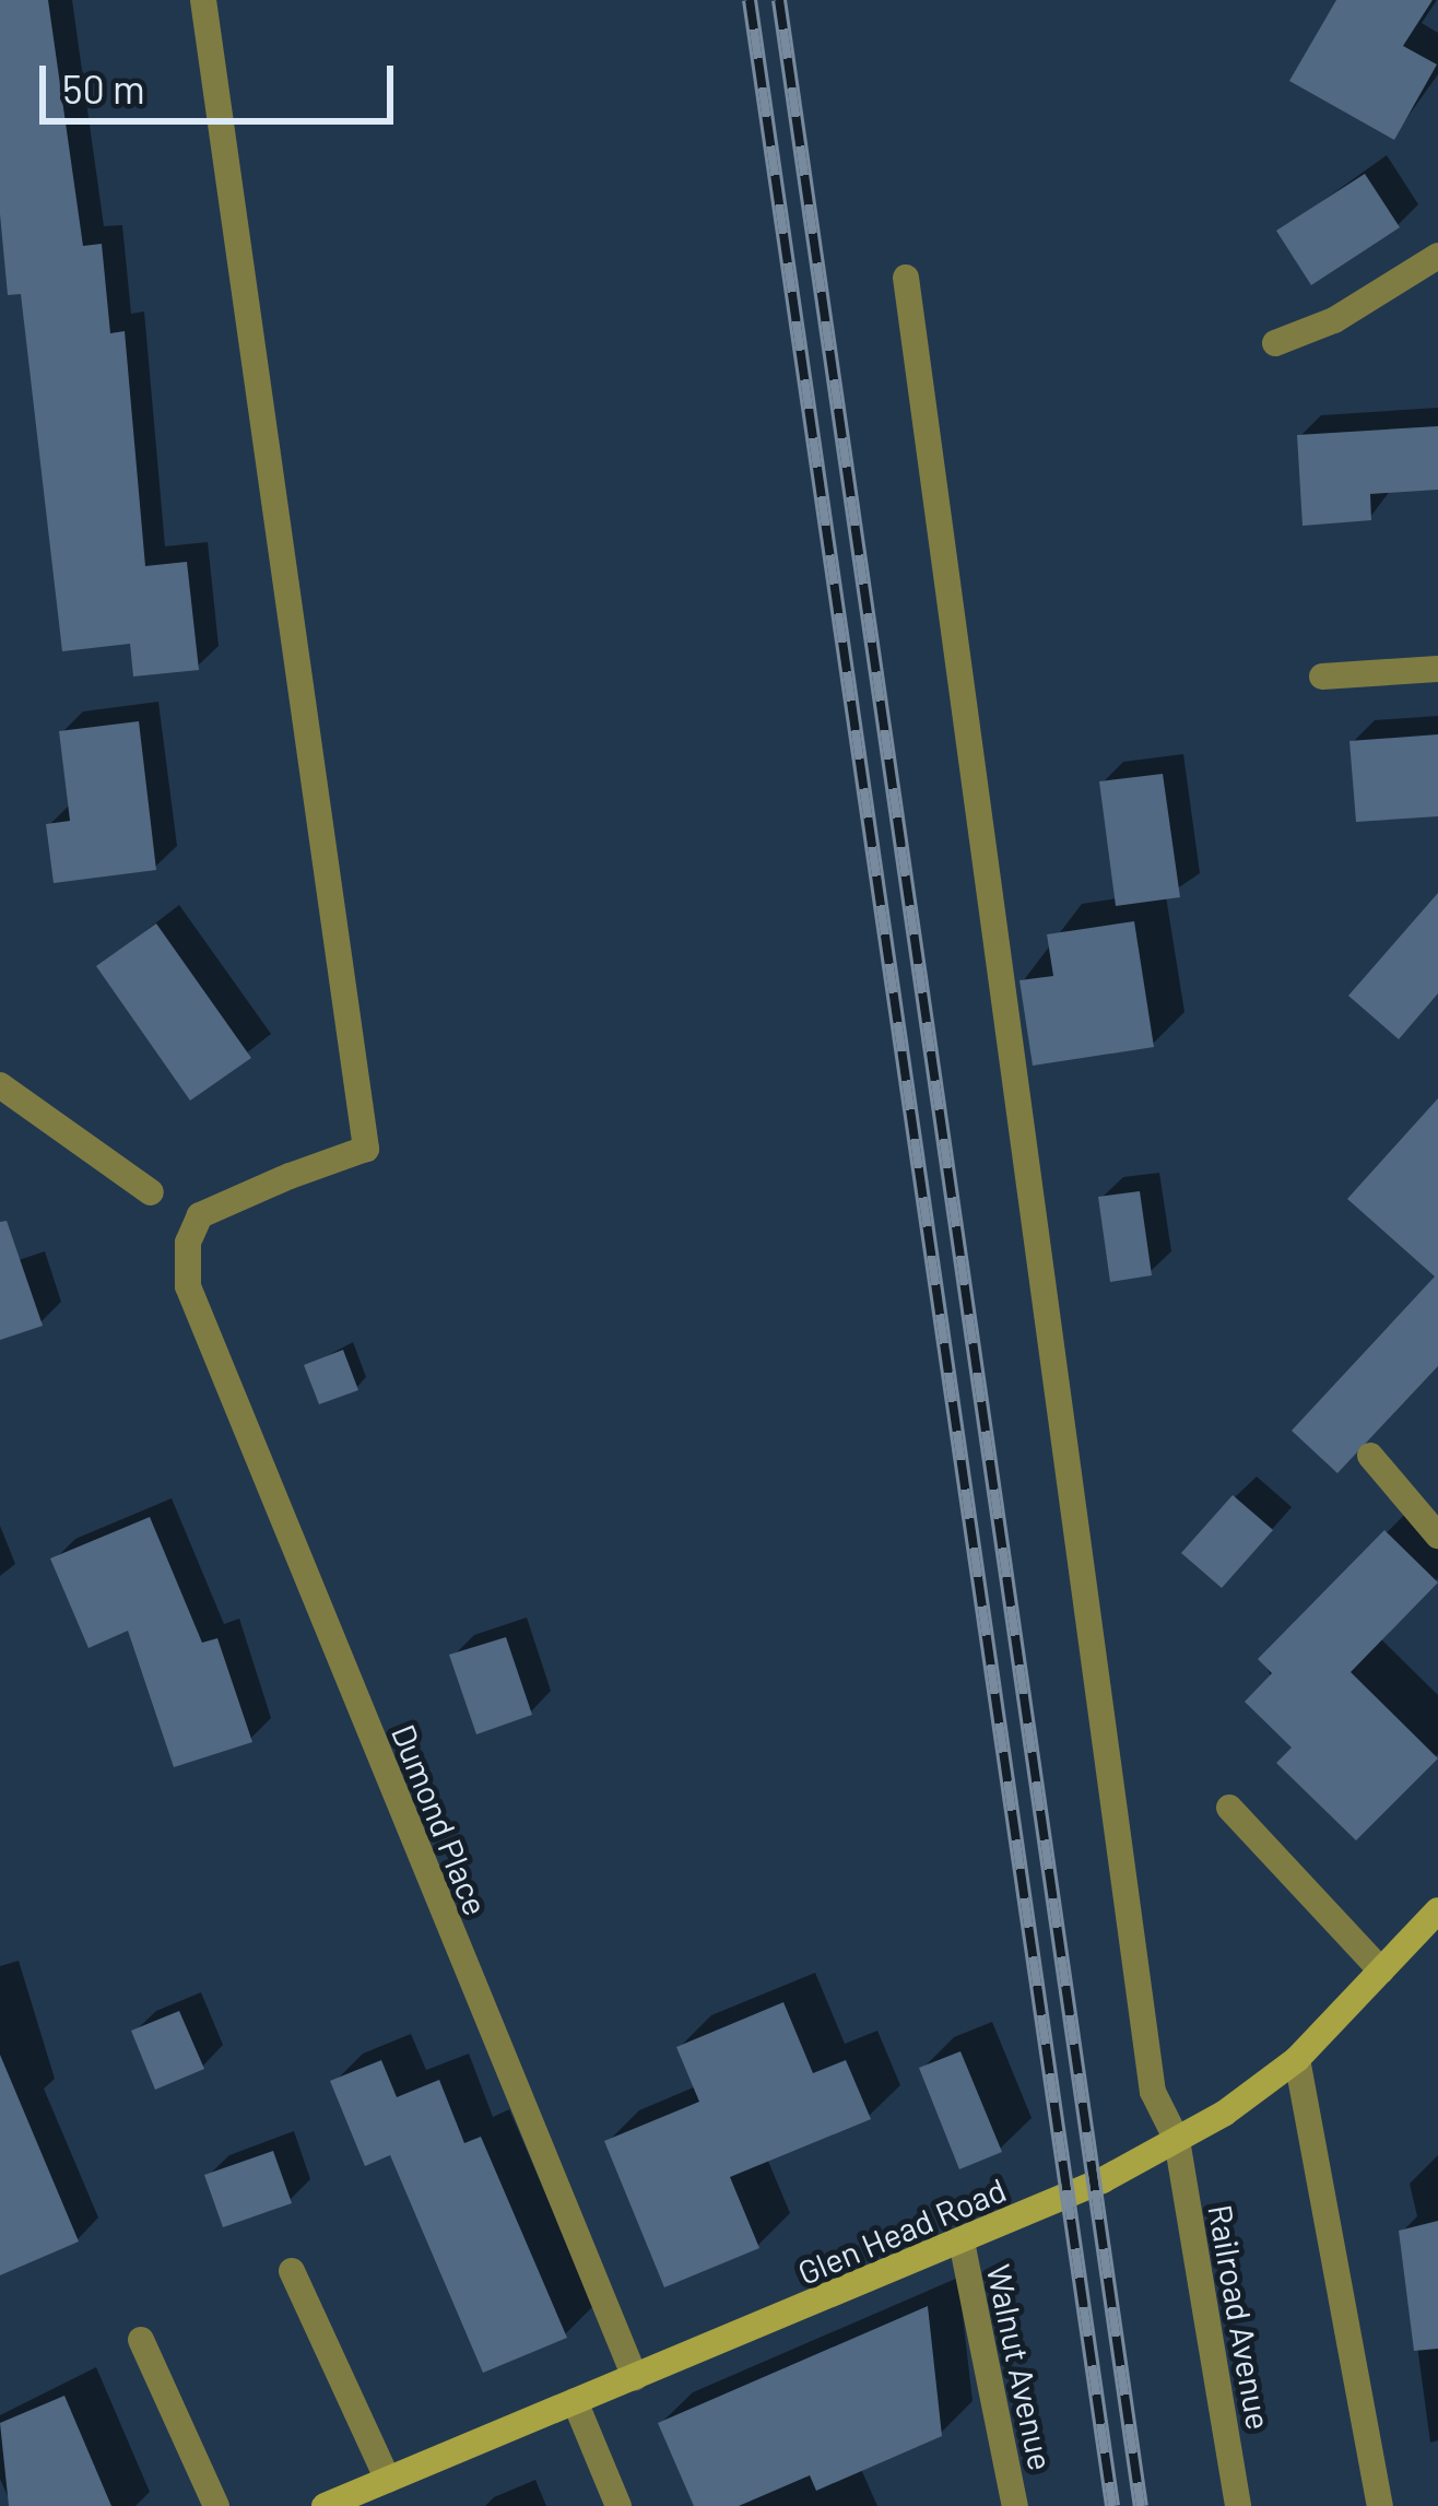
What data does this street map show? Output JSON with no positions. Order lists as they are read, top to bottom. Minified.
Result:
{"streets":{"main road":["Glen Head Road"],"street":["Dumond Place","Railroad Avenue","Walnut Avenue"]},"crossings":[["Dumond Place","Glen Head Road"],["Glen Head Road","Railroad Avenue"],["Glen Head Road","Walnut Avenue"]],"scale_bar":"50 m"}
